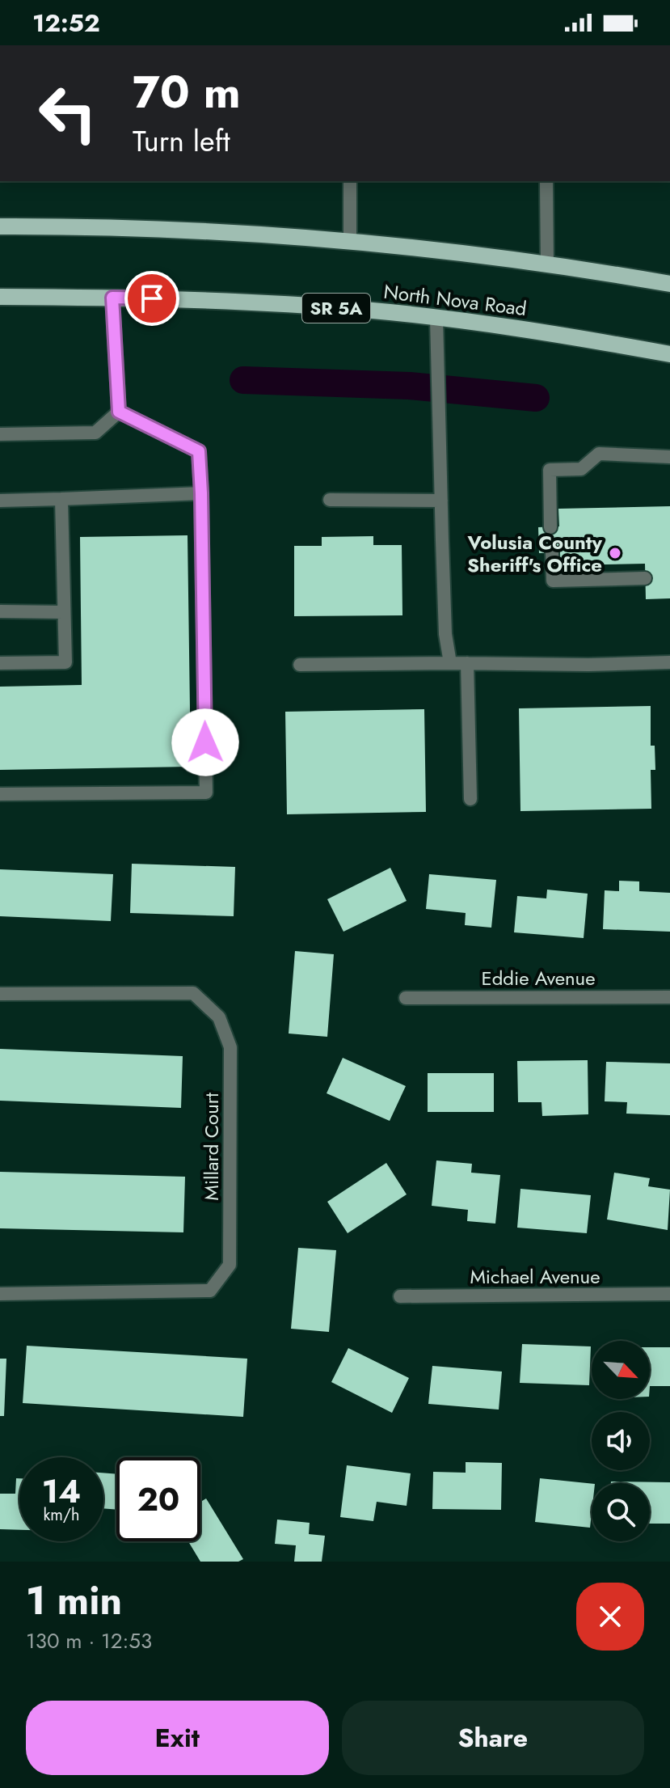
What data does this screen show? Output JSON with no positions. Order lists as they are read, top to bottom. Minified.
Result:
{"streets":{"main road":["North Nova Road","SR 5A"],"street":["Eddie Avenue","Millard Court","Michael Avenue"]},"places":["Volusia County Sheriff's Office"],"north":"bottom right","page":{"status":"12:52","turn":["70 m","Turn left"],"speed":"14 km/h","limit":"20","heading":["1 min","130 m · 12:53"],"buttons":["Exit","Share"]}}
